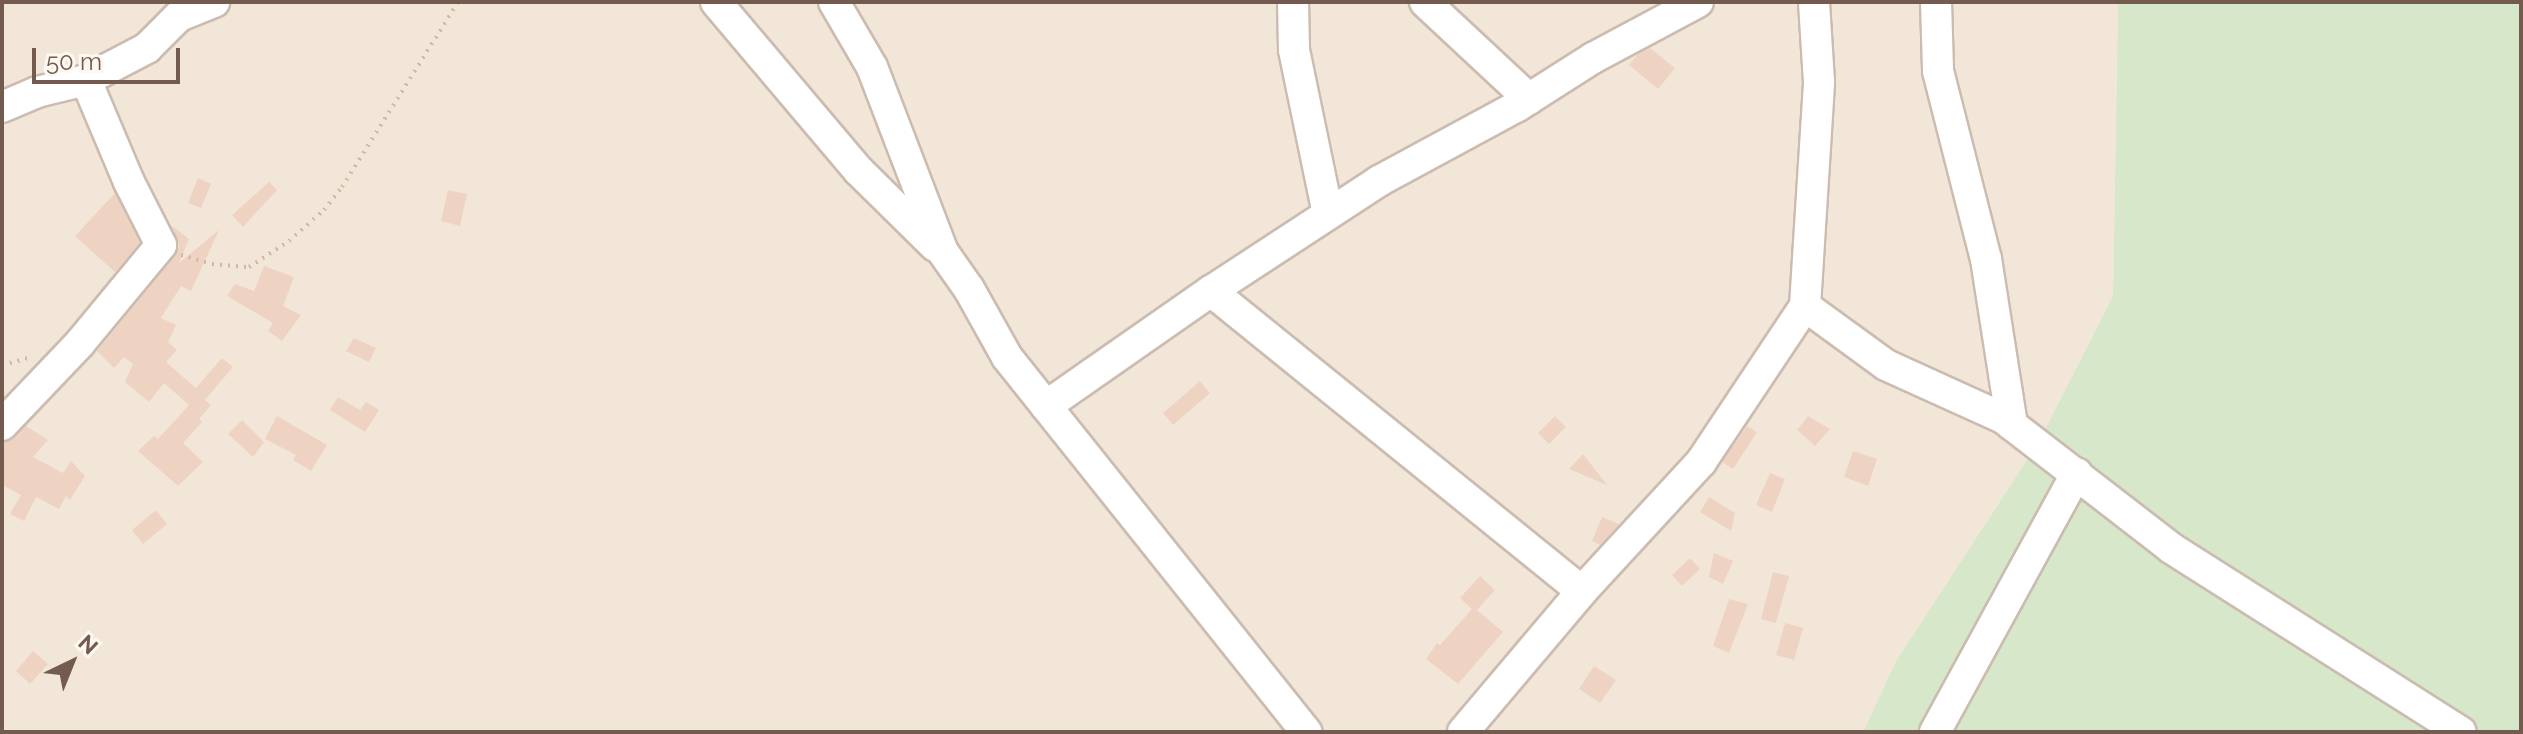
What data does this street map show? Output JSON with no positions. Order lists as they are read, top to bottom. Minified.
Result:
{"scale_bar":"50 m","north":"top right"}
